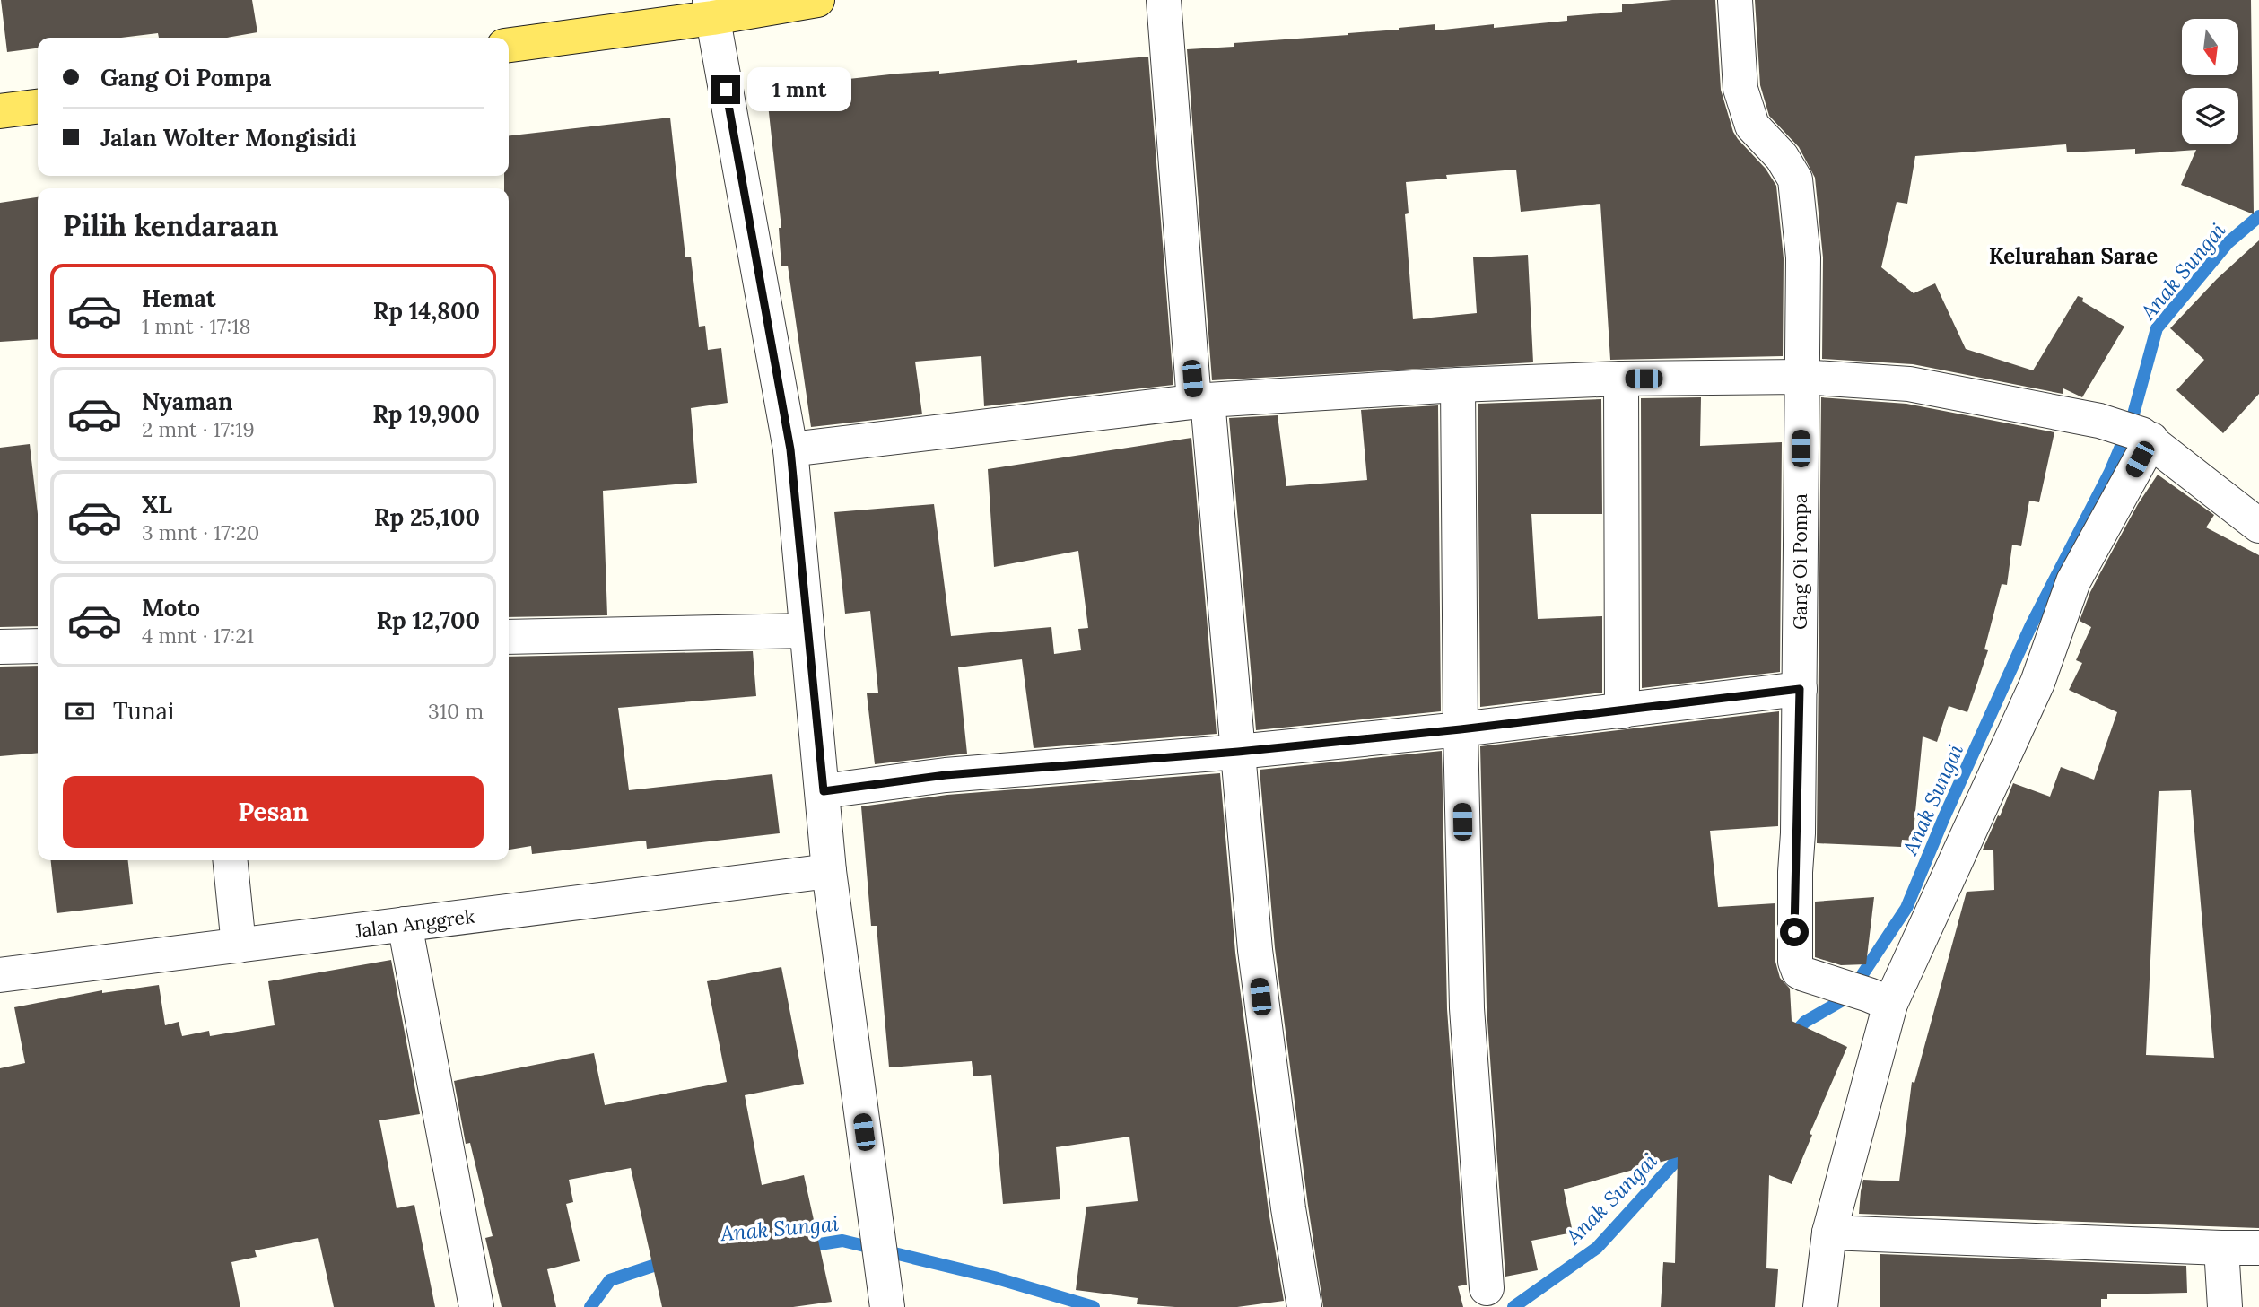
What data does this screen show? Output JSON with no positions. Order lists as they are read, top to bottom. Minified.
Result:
{"streets":{"street":["Gang Oi Pompa","Jalan Anggrek"]},"districts":["Kelurahan Sarae"],"water":["Anak Sungai"],"north":"bottom","page":{"banner":["Gang Oi Pompa","Jalan Wolter Mongisidi"],"bubble":"1 mnt","heading":"Pilih kendaraan","list":[{"name":"Hemat","note":"1 mnt · 17:18","value":"Rp 14,800"},{"name":"Nyaman","note":"2 mnt · 17:19","value":"Rp 19,900"},{"name":"XL","note":"3 mnt · 17:20","value":"Rp 25,100"},{"name":"Moto","note":"4 mnt · 17:21","value":"Rp 12,700"}],"pay":["Tunai","310 m"],"buttons":"Pesan"}}
